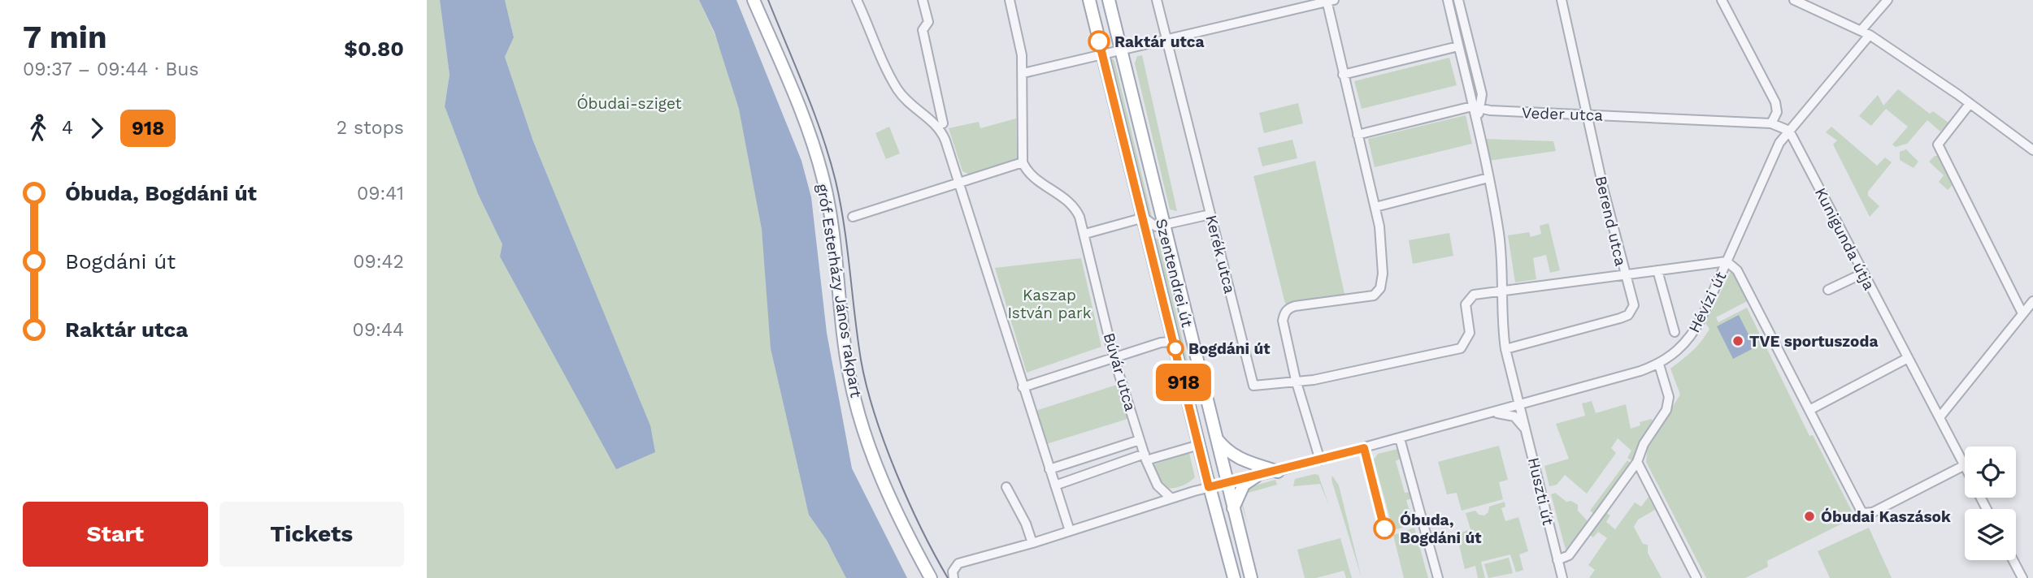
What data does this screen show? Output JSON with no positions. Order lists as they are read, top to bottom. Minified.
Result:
{"streets":{"main road":["Szentendrei út","gróf Esterházy János rakpart"],"street":["Veder utca","Berend utca","Kunigunda útja","Kerék utca","Hévízi út","Búvár utca","Huszti út"]},"crossings":[["Veder utca","Berend utca"],["Veder utca","Huszti út"],["Berend utca","Huszti út"],["Kunigunda útja","Hévízi út"]],"parks":["Óbudai-sziget","Kaszap István park"],"places":["Raktár utca","TVE sportuszoda","Bogdáni út","Óbudai Kaszások","Óbuda, Bogdáni út"],"lines":["bus line 918"],"page":{"heading":["7 min","09:37 – 09:44 · Bus","$0.80"],"on_map":"918","legs":["4","918","2 stops"],"list":[{"name":"Óbuda, Bogdáni út","value":"09:41"},{"name":"Bogdáni út","value":"09:42"},{"name":"Raktár utca","value":"09:44"}],"buttons":["Start","Tickets"]}}
